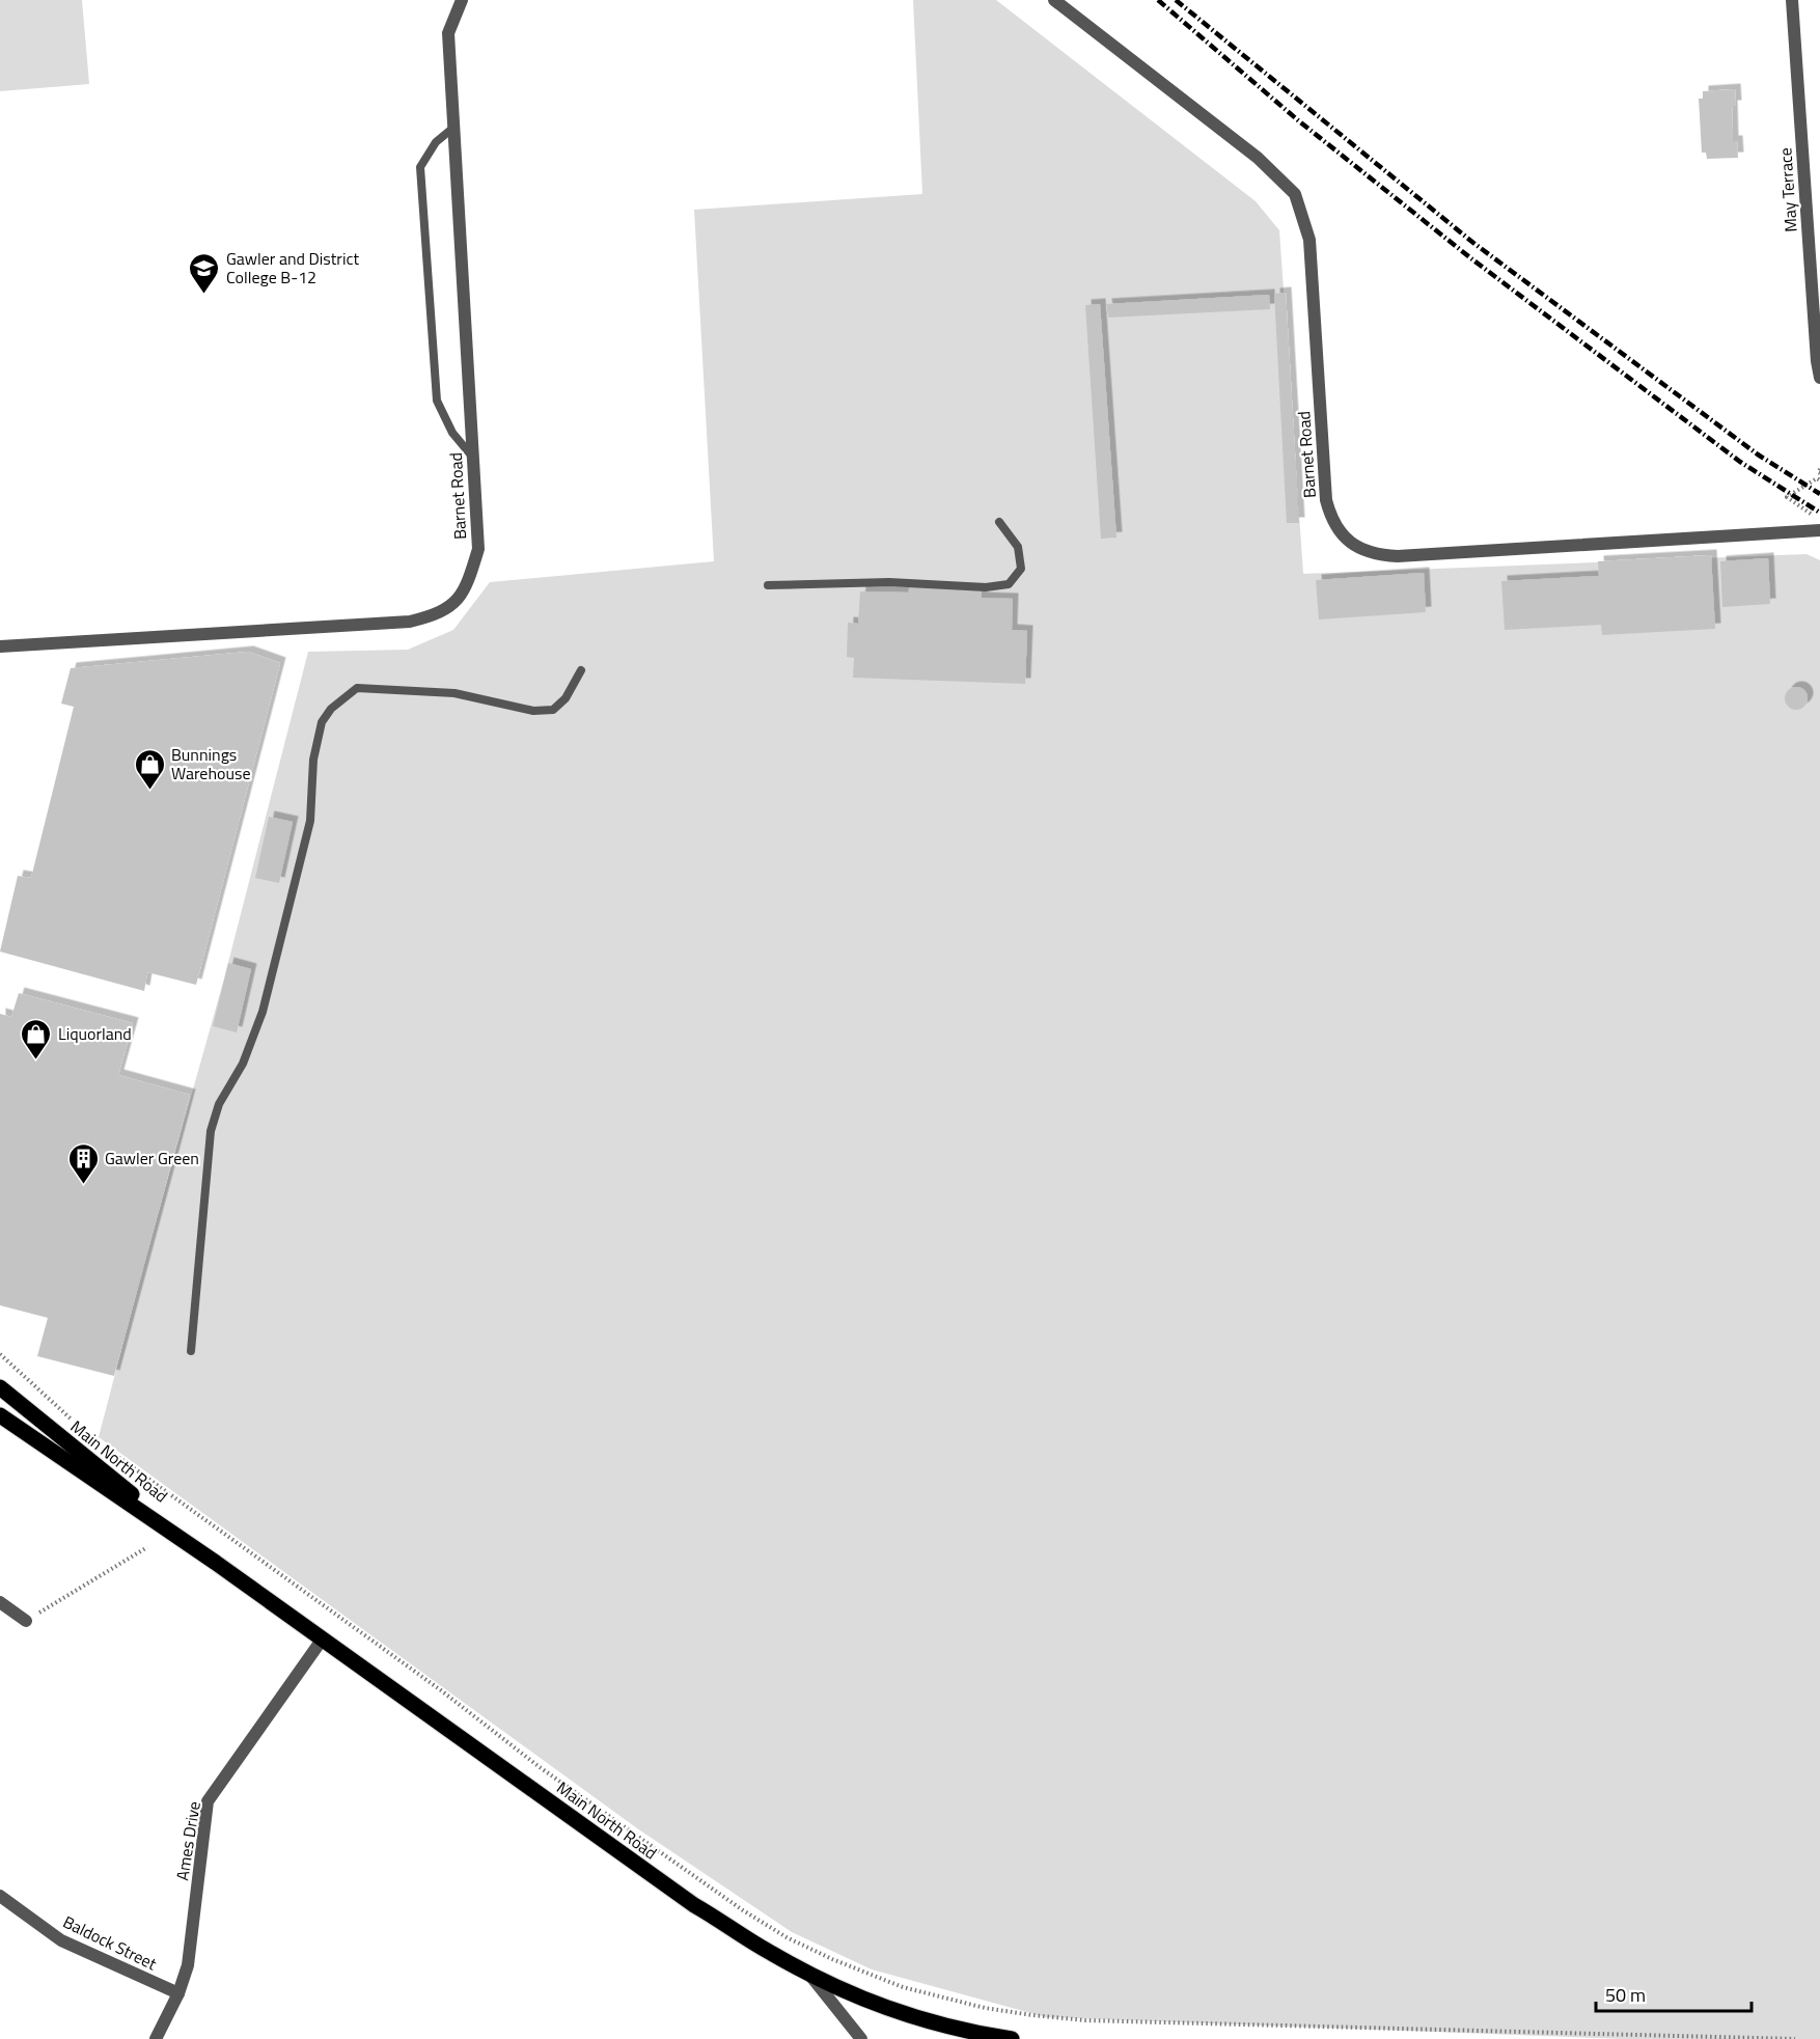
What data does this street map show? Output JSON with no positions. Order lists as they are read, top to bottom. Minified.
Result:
{"streets":{"main road":["Main North Road"],"street":["May Terrace","Barnet Road","Ames Drive","Baldock Street"]},"crossings":[["Main North Road","Ames Drive"],["Ames Drive","Baldock Street"]],"places":{"school or university":["Gawler and District College B-12"],"shop":["Bunnings Warehouse","Liquorland"],"building":["Gawler Green"]},"scale_bar":"50 m"}
